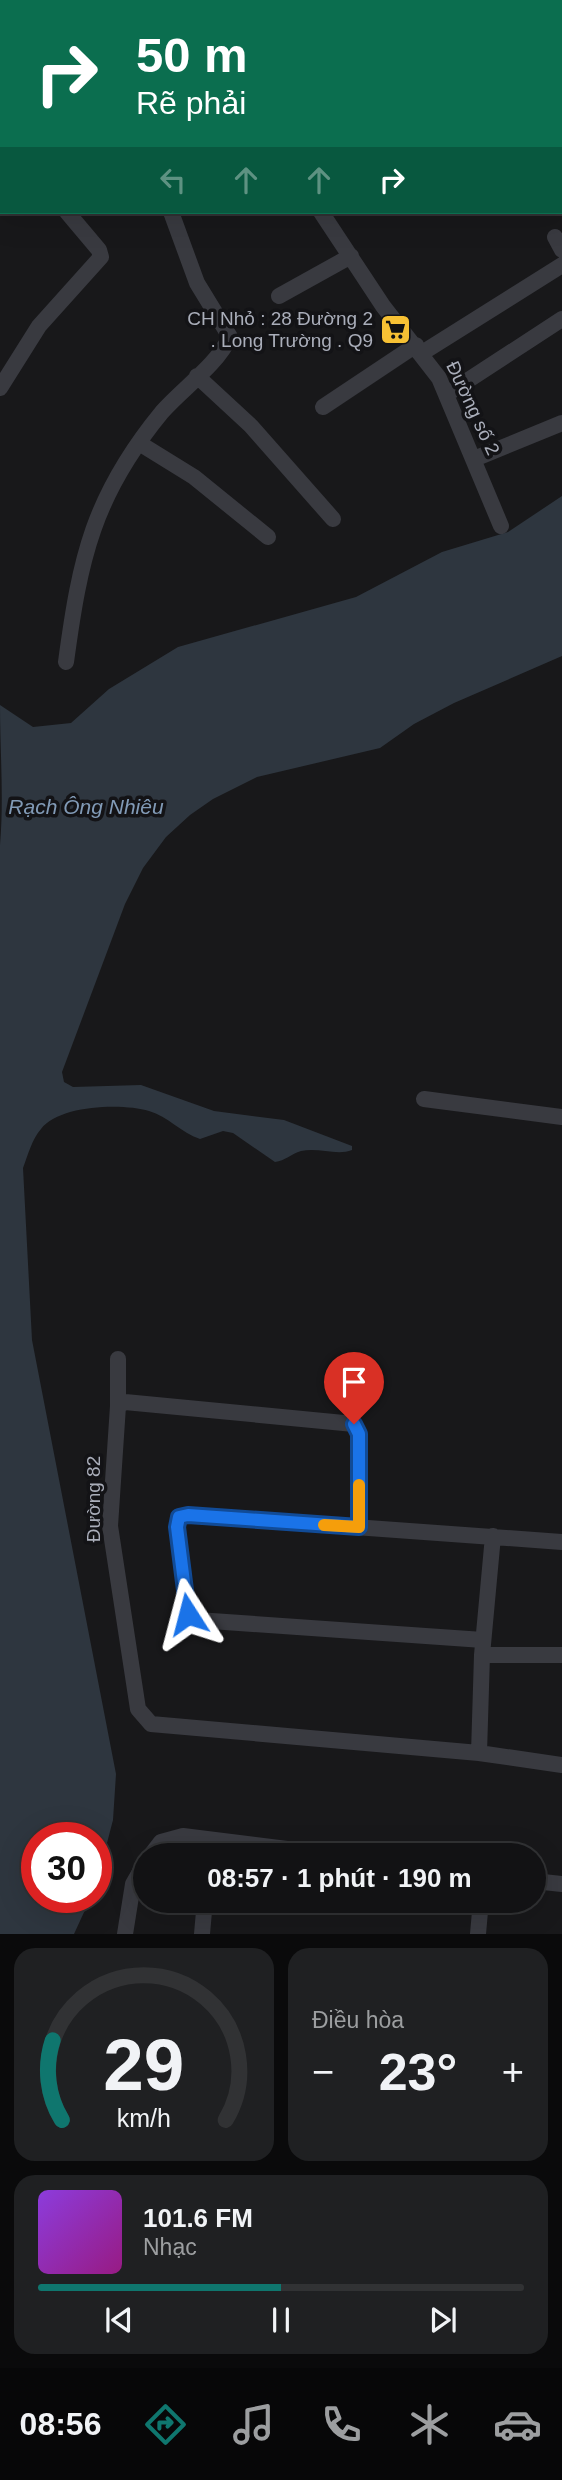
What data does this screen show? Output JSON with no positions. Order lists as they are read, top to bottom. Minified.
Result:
{"streets":{"street":["Đường số 2","Đường 82"]},"water":["Rạch Ông Nhiêu"],"places":{"supermarket":["CH Nhỏ : 28 Đường 2 . Long Trường . Q9"]},"page":{"turn":["50 m","Rẽ phải"],"limit":"30","trip":"08:57 · 1 phút · 190 m","tile":"Điều hòa","heat":["−","23°","+"],"song":["101.6 FM","Nhạc"],"tabs":"08:56","gauge":["29","km/h"]}}
